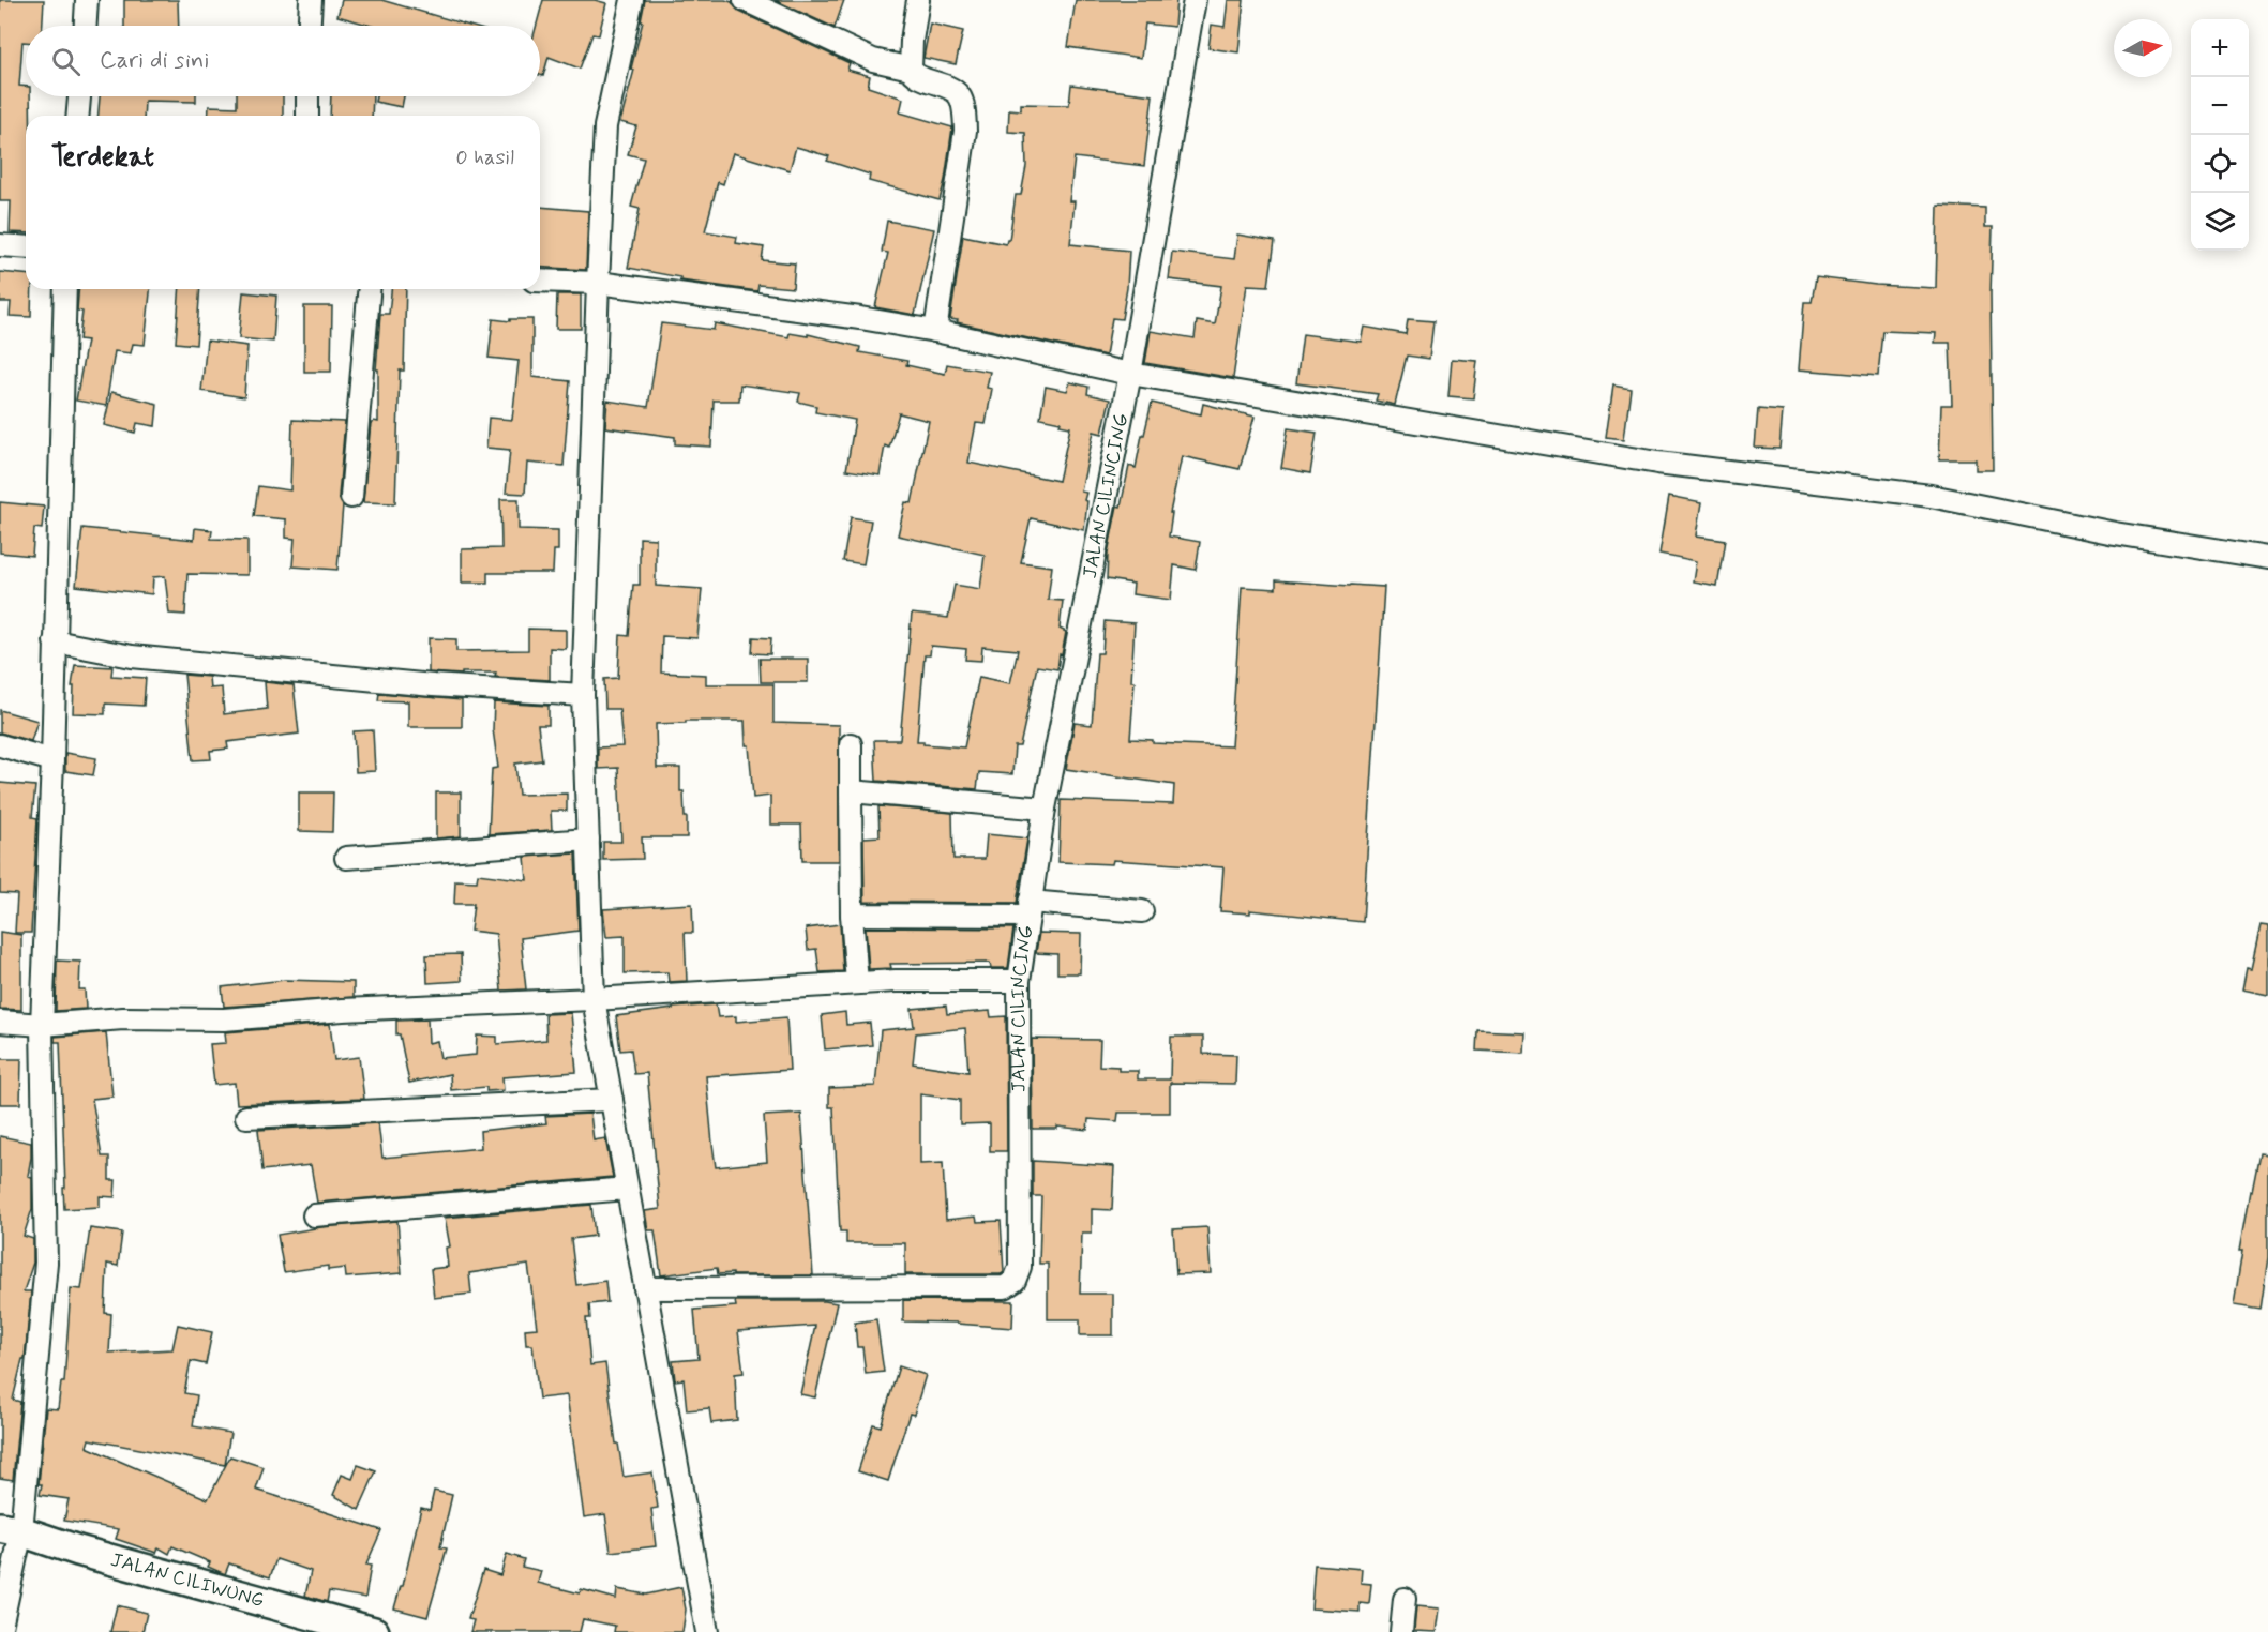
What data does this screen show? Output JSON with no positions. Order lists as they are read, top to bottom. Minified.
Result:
{"streets":{"main road":["JALAN CILIWUNG"],"street":["JALAN CILINCING"]},"north":"right","page":{"map_buttons":["+","−"],"search":"Cari di sini","heading":["Terdekat","0 hasil"]}}
